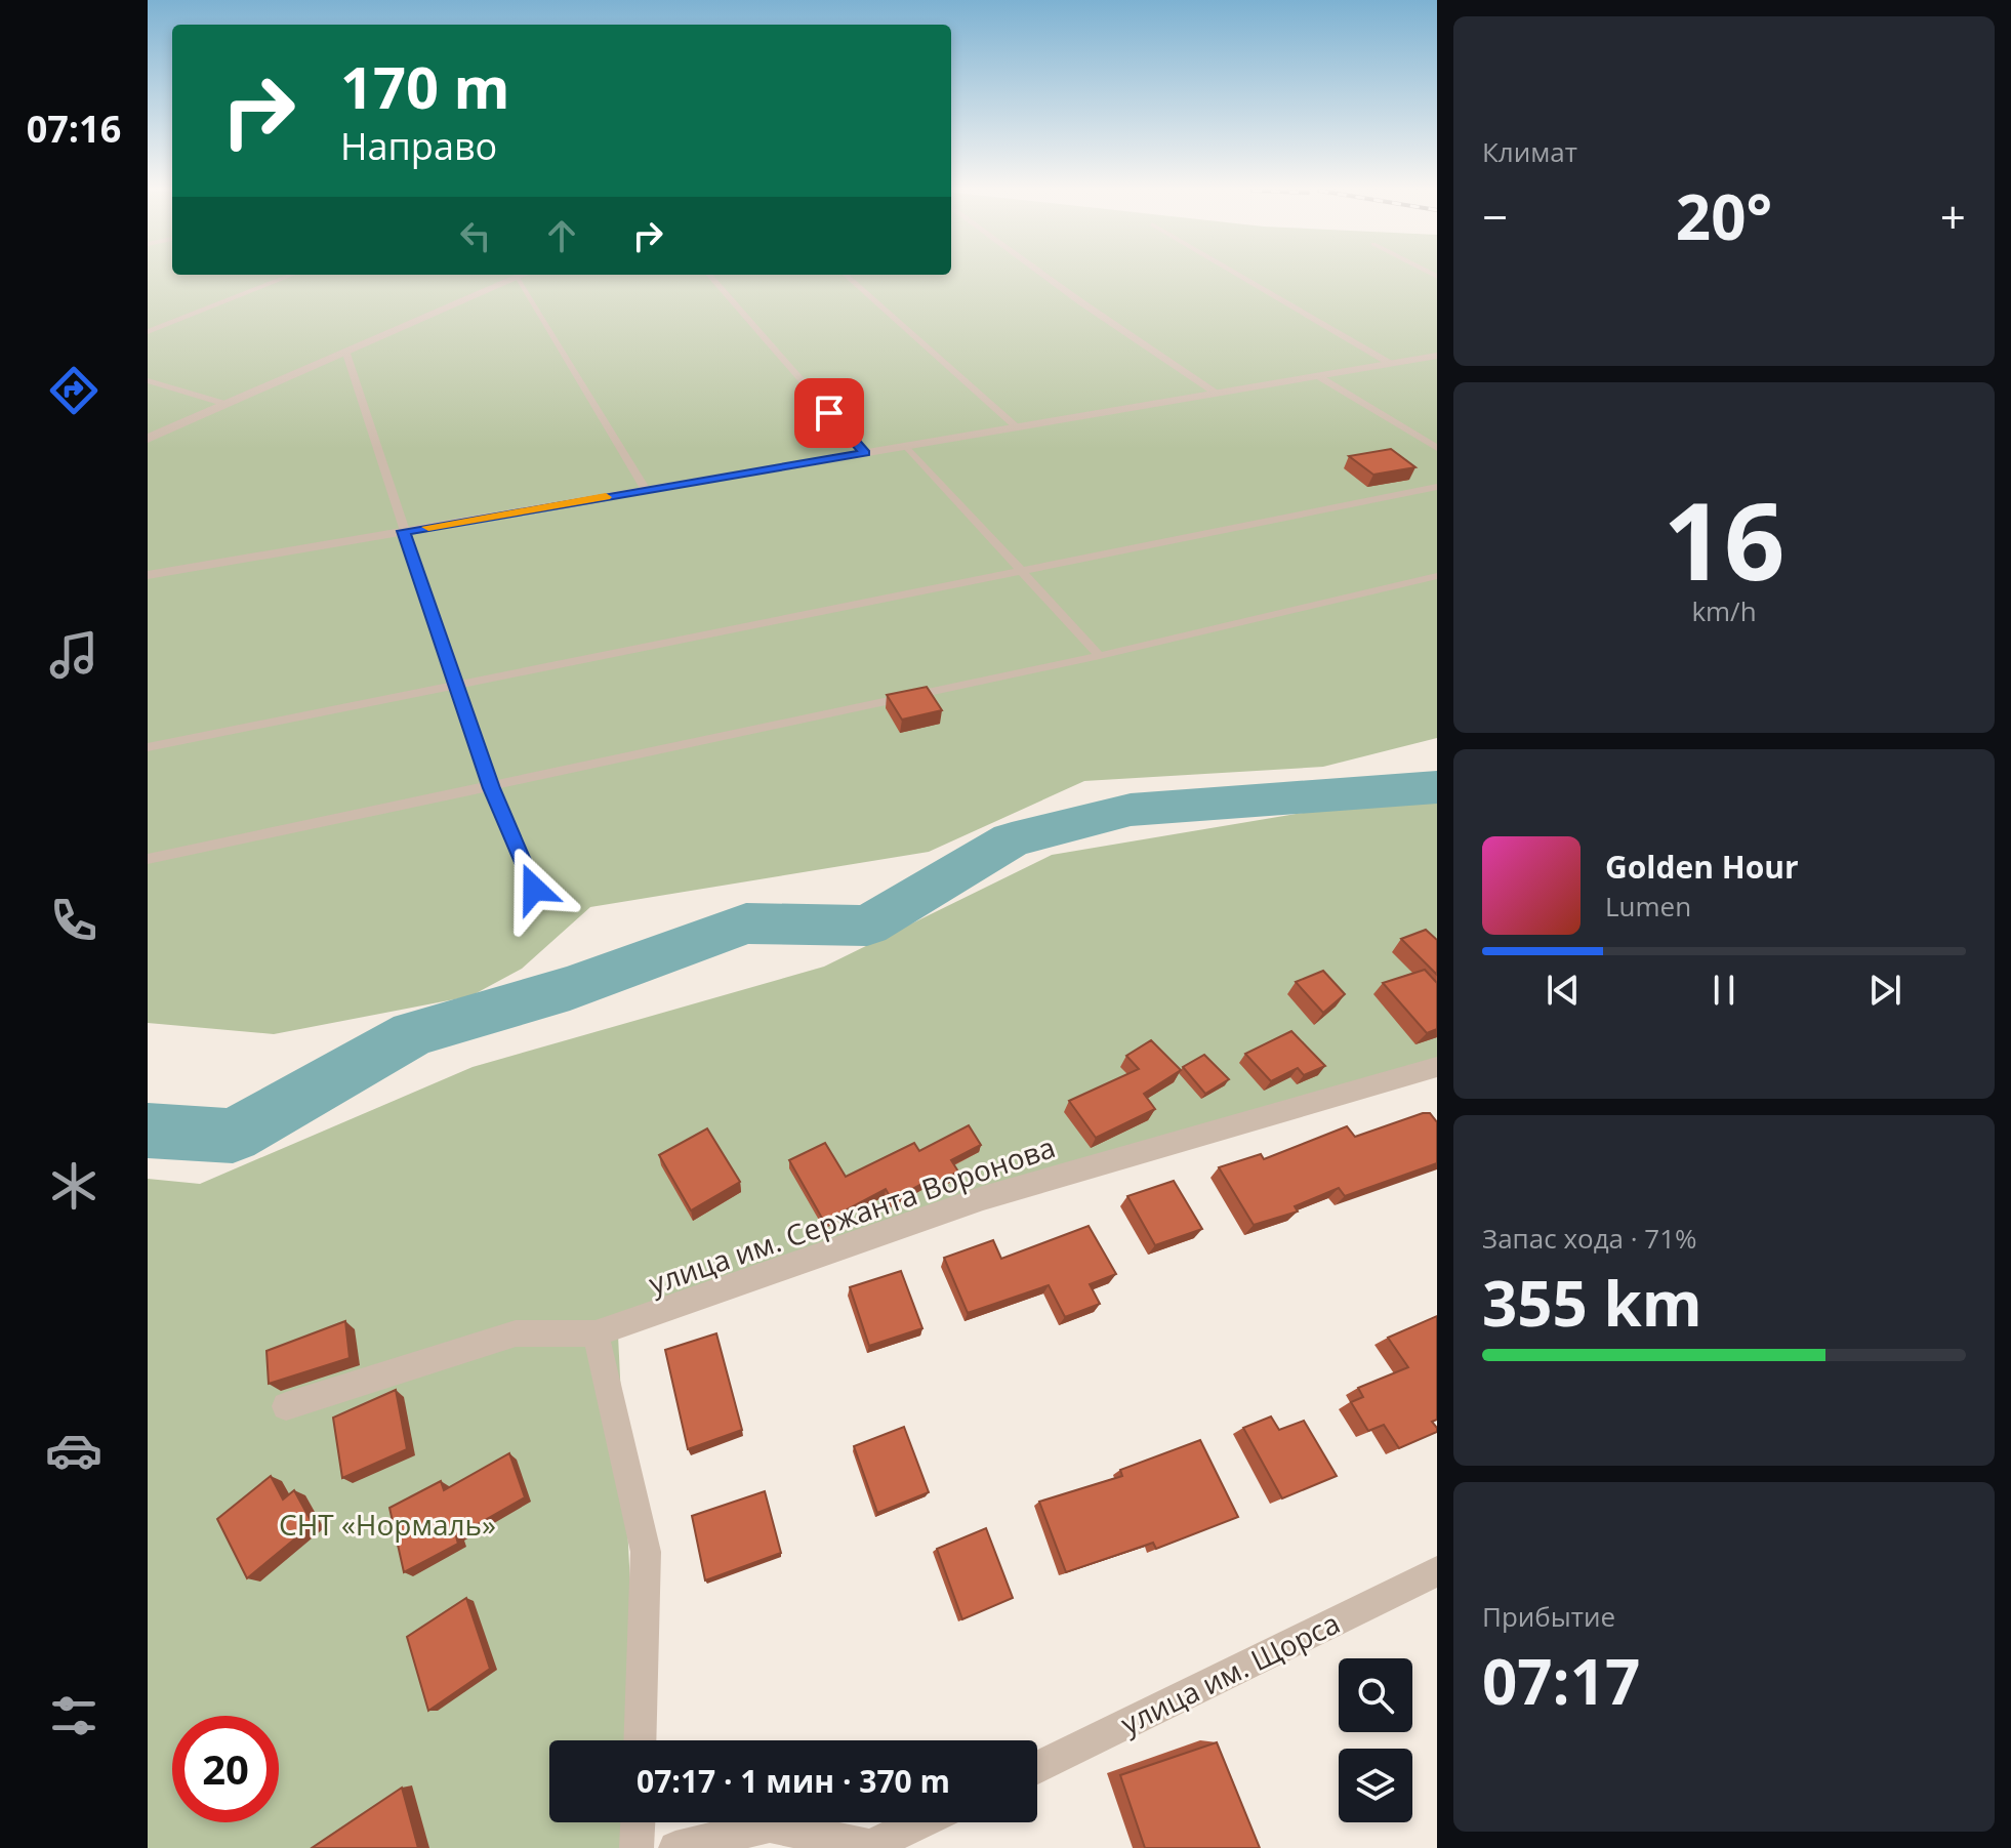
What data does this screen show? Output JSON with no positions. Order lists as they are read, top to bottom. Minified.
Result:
{"streets":{"street":["улица им. Сержанта Воронова","улица им. Щорса"]},"parks":["СНТ «Нормаль»"],"page":{"tabs":"07:16","tile":["Климат",["16","km/h"],["Запас хода · 71%","355 km"],["Прибытие","07:17"]],"turn":["170 m","Направо"],"heat":["−","20°","+"],"song":["Golden Hour","Lumen"],"limit":"20","trip":"07:17 · 1 мин · 370 m"}}
